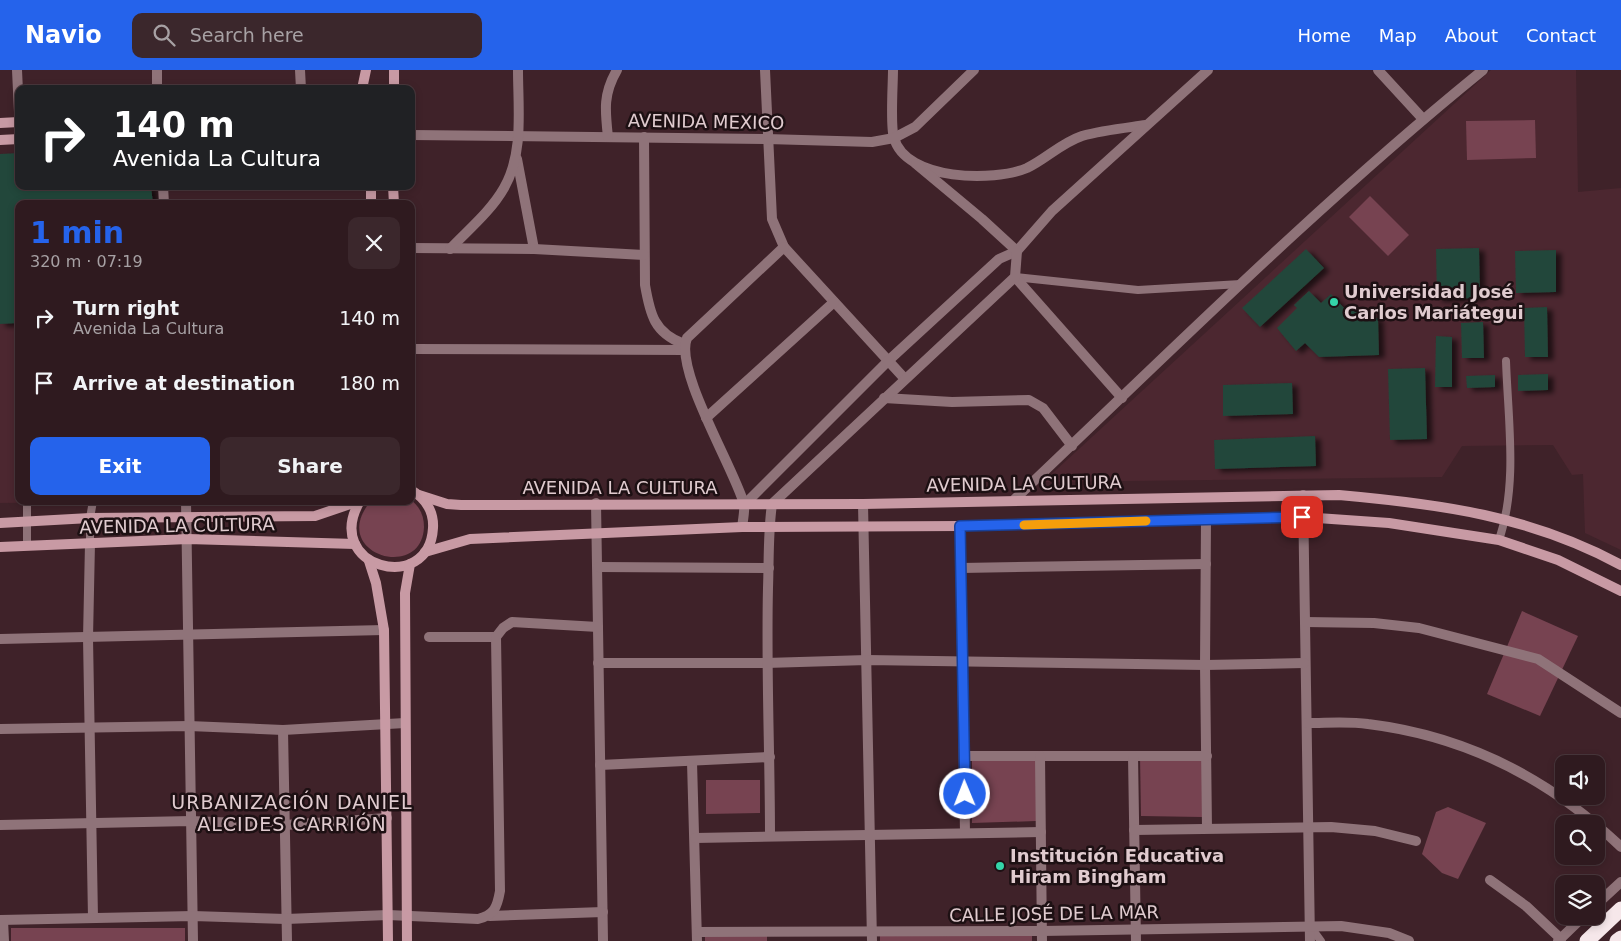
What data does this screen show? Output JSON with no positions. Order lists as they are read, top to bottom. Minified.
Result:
{"streets":{"street":["AVENIDA MEXICO","AVENIDA LA CULTURA","CALLE JOSÉ DE LA MAR"]},"districts":["URBANIZACIÓN DANIEL ALCIDES CARRIÓN"],"places":["Universidad José Carlos Mariátegui","Institución Educativa Hiram Bingham"],"page":{"header":"Navio","search":"Search here","nav":["Home","Map","About","Contact"],"turn":["140 m","Avenida La Cultura"],"heading":["1 min","320 m · 07:19"],"list":[{"name":"Turn right","note":"Avenida La Cultura","value":"140 m"},{"name":"Arrive at destination","value":"180 m"}],"buttons":["Exit","Share"]}}
